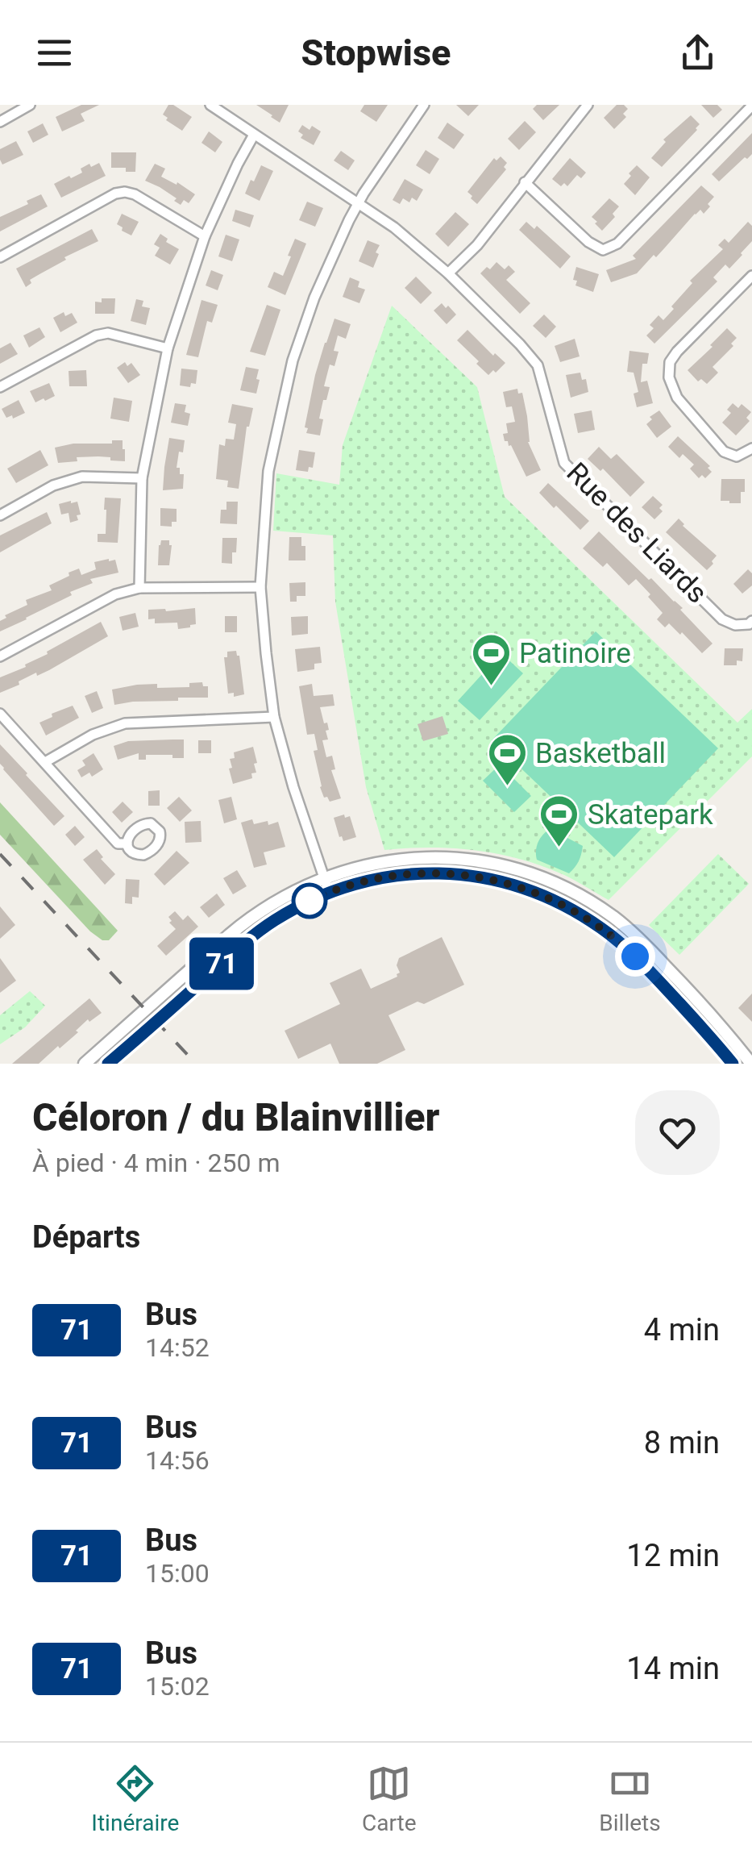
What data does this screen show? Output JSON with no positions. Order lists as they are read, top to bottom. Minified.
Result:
{"streets":{"street":["Rue des Liards"]},"places":{"sports":["Patinoire","Basketball","Skatepark"]},"lines":["bus line 71"],"page":{"header":"Stopwise","on_map":"71","heading":[["Céloron / du Blainvillier","À pied · 4 min · 250 m"],"Départs"],"list":[{"mark":"71","name":"Bus","note":"14:52","value":"4 min"},{"mark":"71","name":"Bus","note":"14:56","value":"8 min"},{"mark":"71","name":"Bus","note":"15:00","value":"12 min"},{"mark":"71","name":"Bus","note":"15:02","value":"14 min"}],"tabs":["Itinéraire","Carte","Billets"]}}
